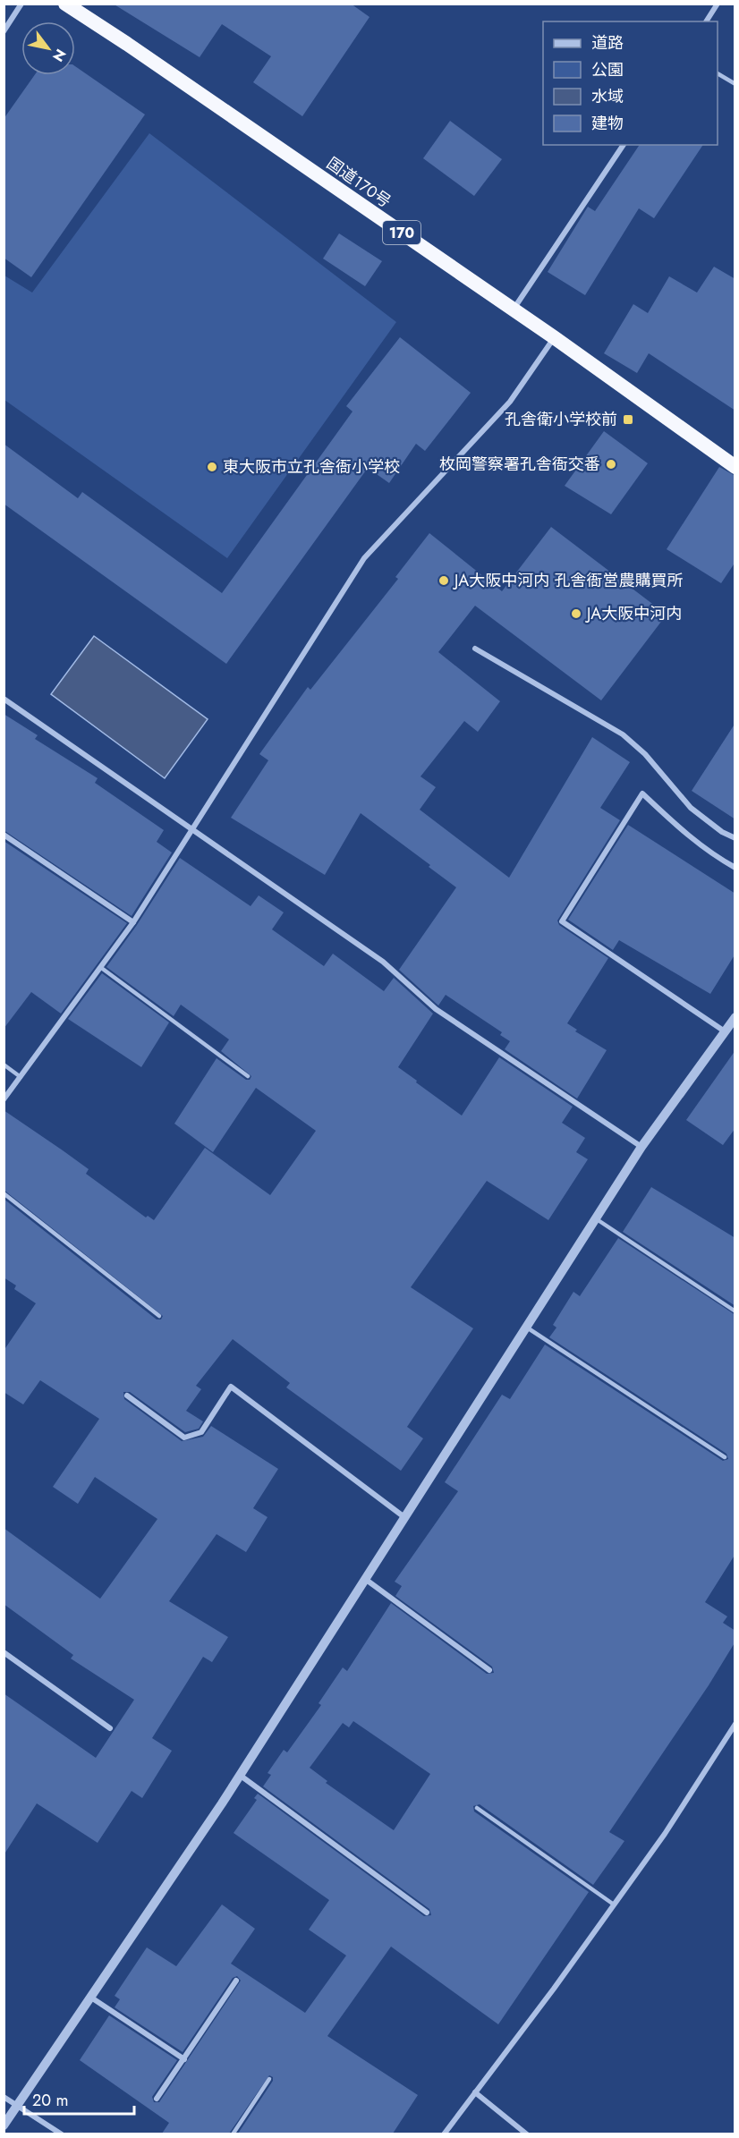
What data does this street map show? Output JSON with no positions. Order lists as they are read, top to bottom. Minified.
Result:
{"streets":{"highway":["国道170号","170"]},"places":{"transit":["孔舎衛小学校前"],"other":["枚岡警察署孔舎衙交番","東大阪市立孔舎衙小学校","JA大阪中河内 孔舎衙営農購買所","JA大阪中河内"]},"legend":["道路","公園","水域","建物"],"scale_bar":"20 m","north":"bottom right"}
